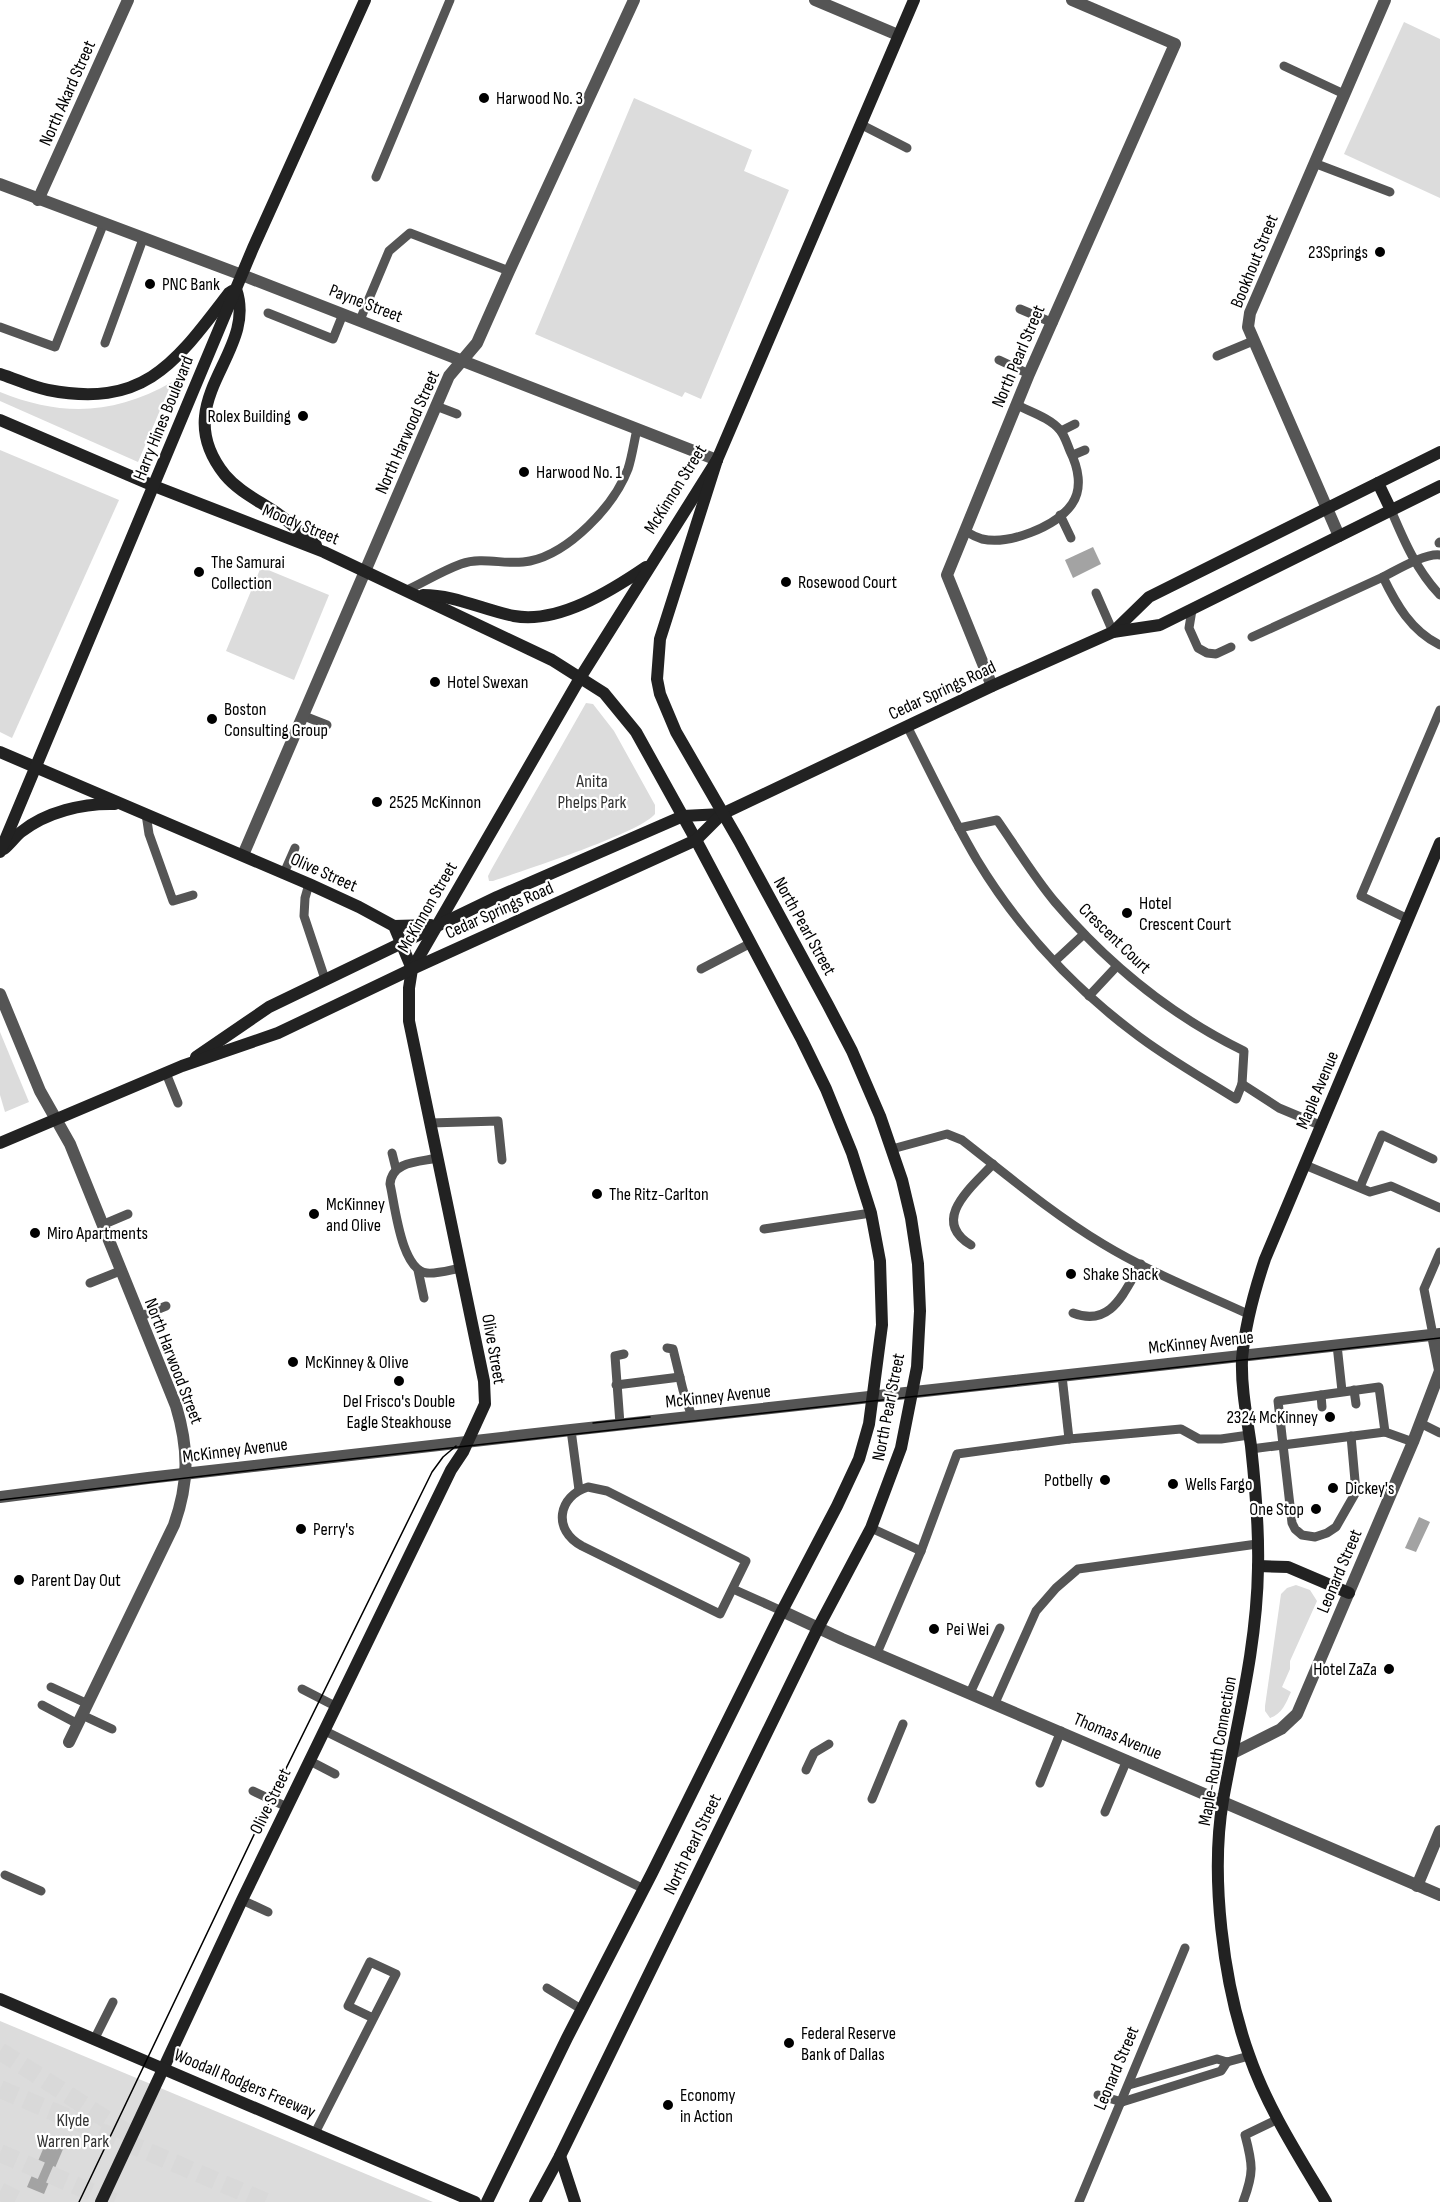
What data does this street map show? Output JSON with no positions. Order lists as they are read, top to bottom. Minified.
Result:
{"streets":{"main road":["North Pearl Street","Harry Hines Boulevard","McKinnon Street","Moody Street","Cedar Springs Road","Olive Street","Maple Avenue","Maple-Routh Connection","Woodall Rodgers Freeway"],"street":["North Akard Street","Bookhout Street","Payne Street","North Harwood Street","McKinney Avenue","Leonard Street","Thomas Avenue"],"lane":["Crescent Court"]},"crossings":[["North Akard Street","Payne Street"],["Bookhout Street","Cedar Springs Road"],["Payne Street","North Pearl Street"],["Payne Street","Harry Hines Boulevard"],["Payne Street","North Harwood Street"],["Payne Street","McKinnon Street"],["North Pearl Street","McKinnon Street"],["North Pearl Street","Moody Street"],["North Pearl Street","Cedar Springs Road"],["North Pearl Street","McKinney Avenue"],["North Pearl Street","Thomas Avenue"],["Harry Hines Boulevard","Moody Street"],["Harry Hines Boulevard","Olive Street"],["North Harwood Street","Moody Street"],["North Harwood Street","Cedar Springs Road"],["North Harwood Street","Olive Street"],["North Harwood Street","McKinney Avenue"],["McKinnon Street","Moody Street"],["McKinnon Street","Cedar Springs Road"],["McKinnon Street","Olive Street"],["Cedar Springs Road","Olive Street"],["Olive Street","McKinney Avenue"],["Olive Street","Woodall Rodgers Freeway"],["Maple Avenue","McKinney Avenue"],["Maple Avenue","Maple-Routh Connection"],["McKinney Avenue","Leonard Street"],["McKinney Avenue","Maple-Routh Connection"],["Leonard Street","Maple-Routh Connection"],["Thomas Avenue","Maple-Routh Connection"]],"parks":["Anita Phelps Park","Klyde Warren Park"],"places":["Harwood No. 3","23Springs","PNC Bank","Rolex Building","Harwood No. 1","The Samurai Collection","Rosewood Court","Hotel Swexan","Boston Consulting Group","2525 McKinnon","Hotel Crescent Court","The Ritz-Carlton","McKinney and Olive","Miro Apartments","Shake Shack","McKinney & Olive","Del Frisco's Double Eagle Steakhouse","2324 McKinney","Potbelly","Wells Fargo","Dickey's","One Stop","Perry's","Parent Day Out","Pei Wei","Hotel ZaZa","Federal Reserve Bank of Dallas","Economy in Action"]}
